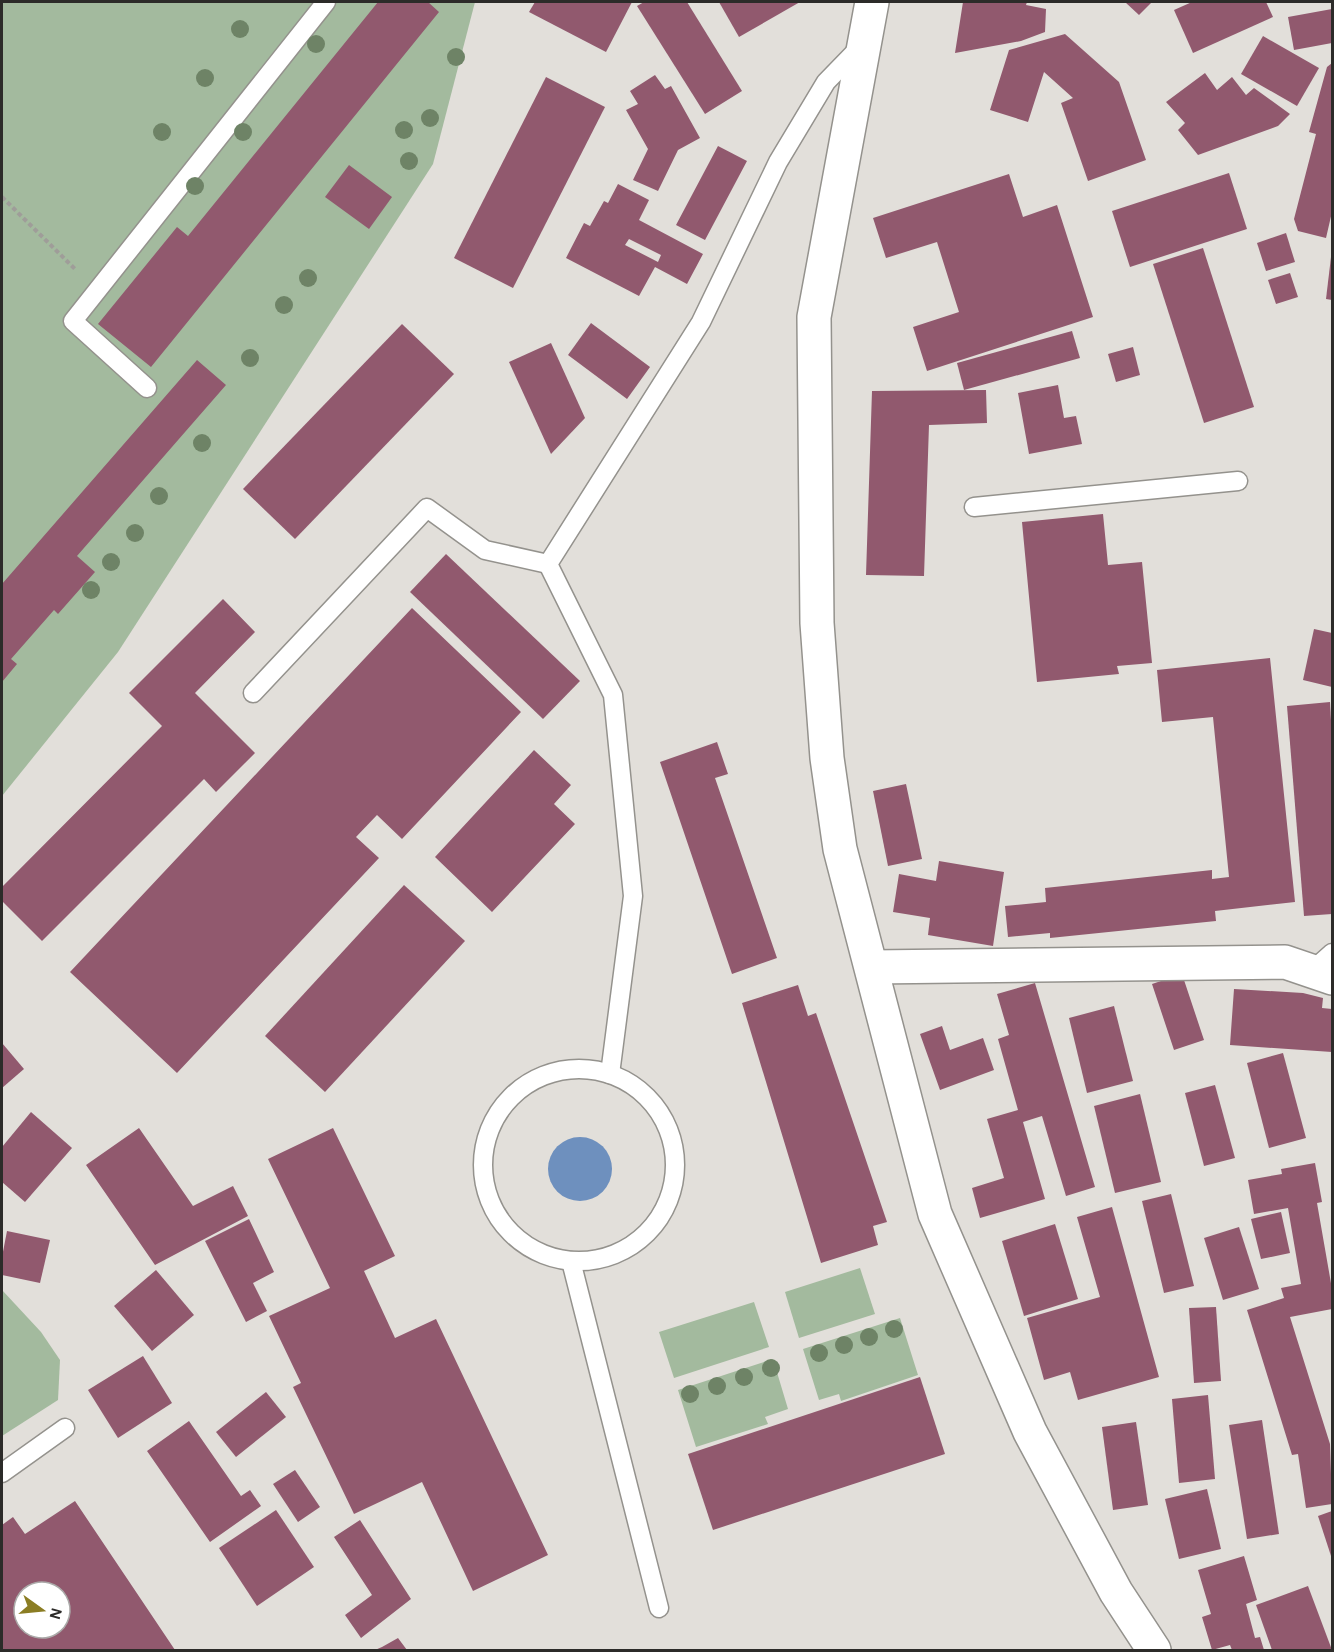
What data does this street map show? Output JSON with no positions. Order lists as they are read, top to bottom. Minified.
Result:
{"north":"right"}
